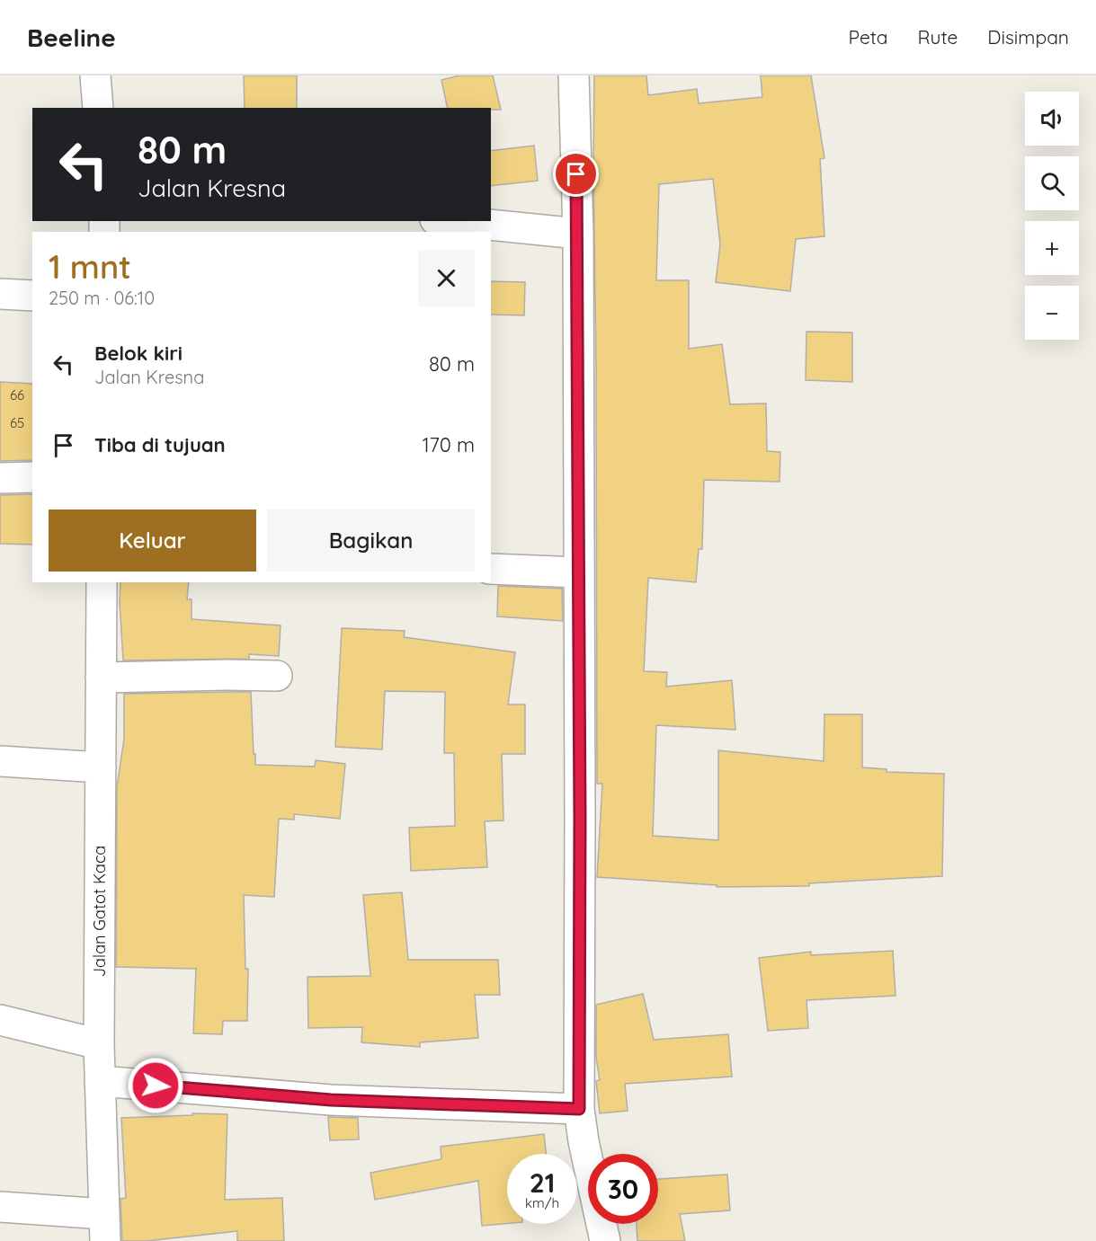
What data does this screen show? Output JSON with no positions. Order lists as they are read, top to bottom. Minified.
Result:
{"streets":{"street":["Jalan Gatot Kaca"]},"house_numbers":["66","65"],"page":{"header":"Beeline","nav":["Peta","Rute","Disimpan"],"map_buttons":["+","−"],"turn":["80 m","Jalan Kresna"],"heading":["1 mnt","250 m · 06:10"],"list":[{"name":"Belok kiri","note":"Jalan Kresna","value":"80 m"},{"name":"Tiba di tujuan","value":"170 m"}],"buttons":["Keluar","Bagikan"],"speed":"21 km/h","limit":"30"}}
